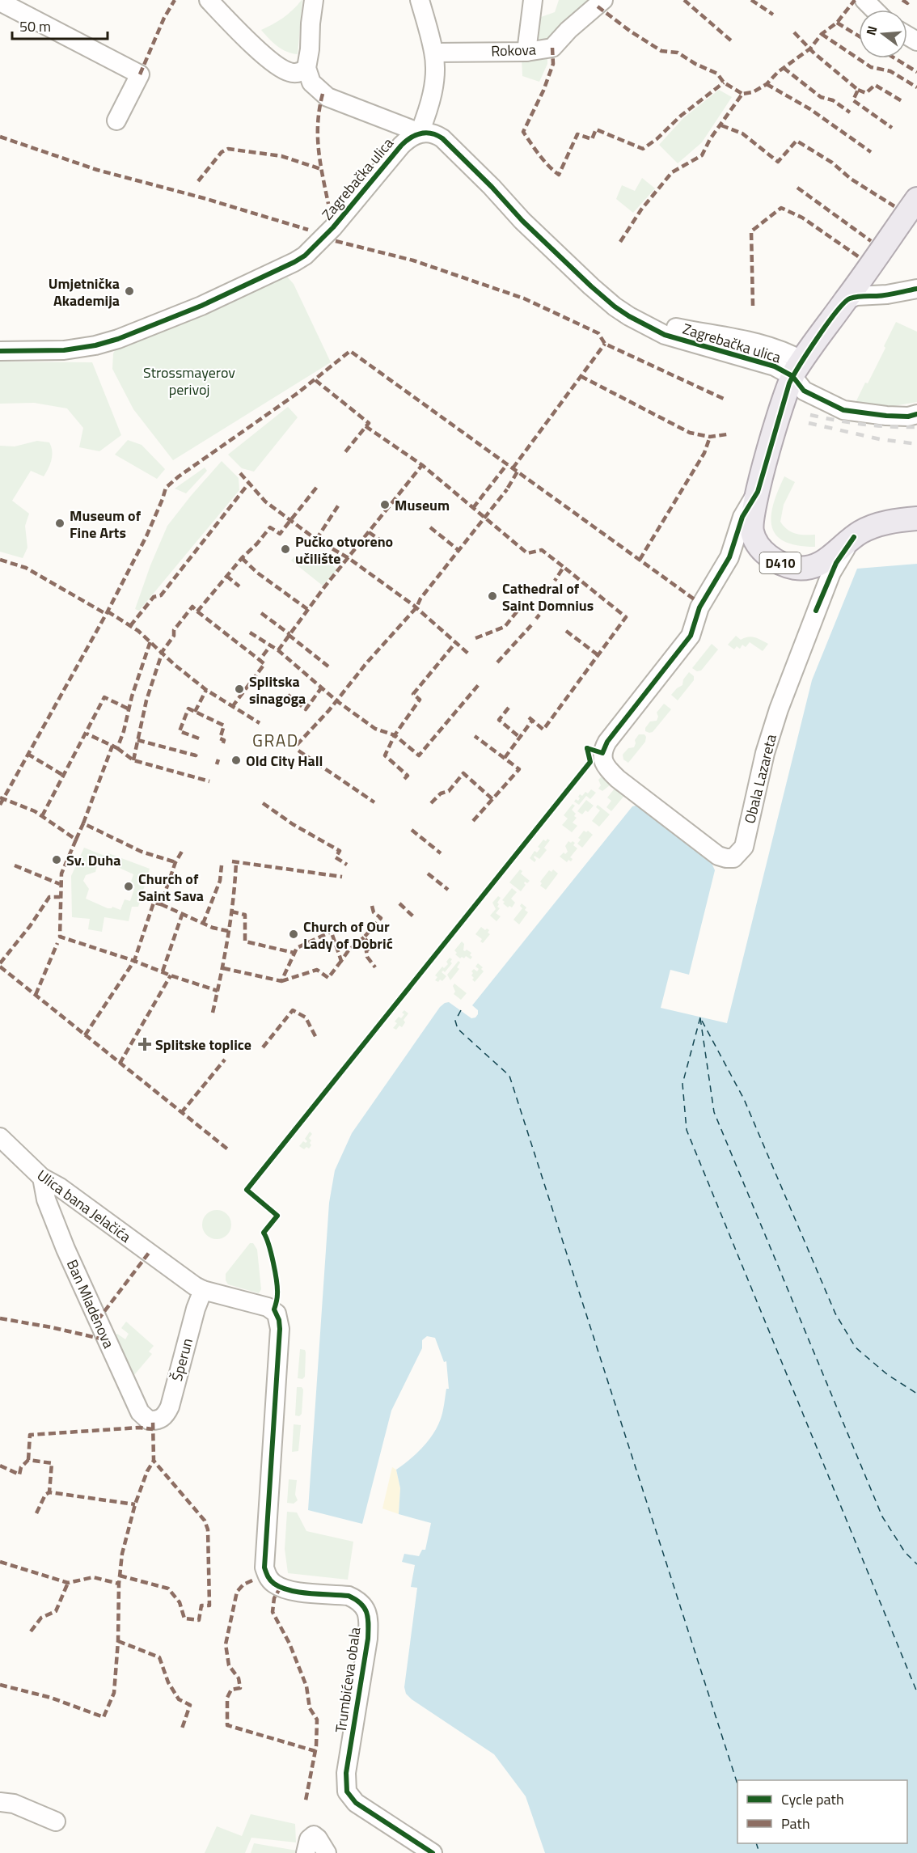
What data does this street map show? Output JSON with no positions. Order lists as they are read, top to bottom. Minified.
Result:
{"streets":{"main road":["D410"],"street":["Rokova","Zagrebačka ulica","Obala Lazareta","Ulica bana Jelačića","Ban Mladenova","Šperun","Trumbićeva obala"]},"crossings":[["Zagrebačka ulica","D410"],["D410","Obala Lazareta"],["Ulica bana Jelačića","Ban Mladenova"],["Ulica bana Jelačića","Šperun"],["Ulica bana Jelačića","Trumbićeva obala"],["Ban Mladenova","Šperun"]],"districts":["GRAD"],"parks":["Strossmayerov perivoj"],"places":{"other":["Umjetnička Akademija","Museum","Museum of Fine Arts","Pučko otvoreno učilište","Cathedral of Saint Domnius","Splitska sinagoga","Old City Hall","Sv. Duha","Church of Saint Sava","Church of Our Lady of Dobrić"],"health":["Splitske toplice"]},"legend":["Cycle path","Path"],"scale_bar":"50 m","north":"left"}
